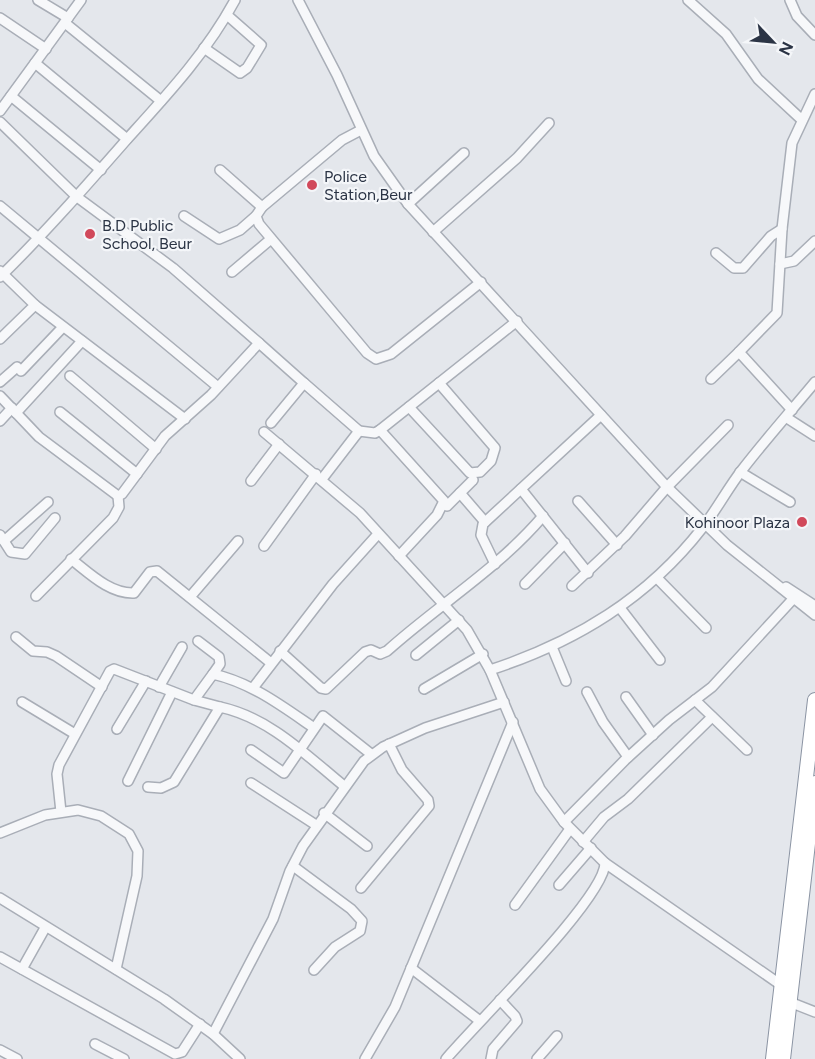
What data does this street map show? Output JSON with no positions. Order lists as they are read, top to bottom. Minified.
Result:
{"places":["Police Station,Beur","B.D Public School, Beur","Kohinoor Plaza"],"north":"bottom right"}
